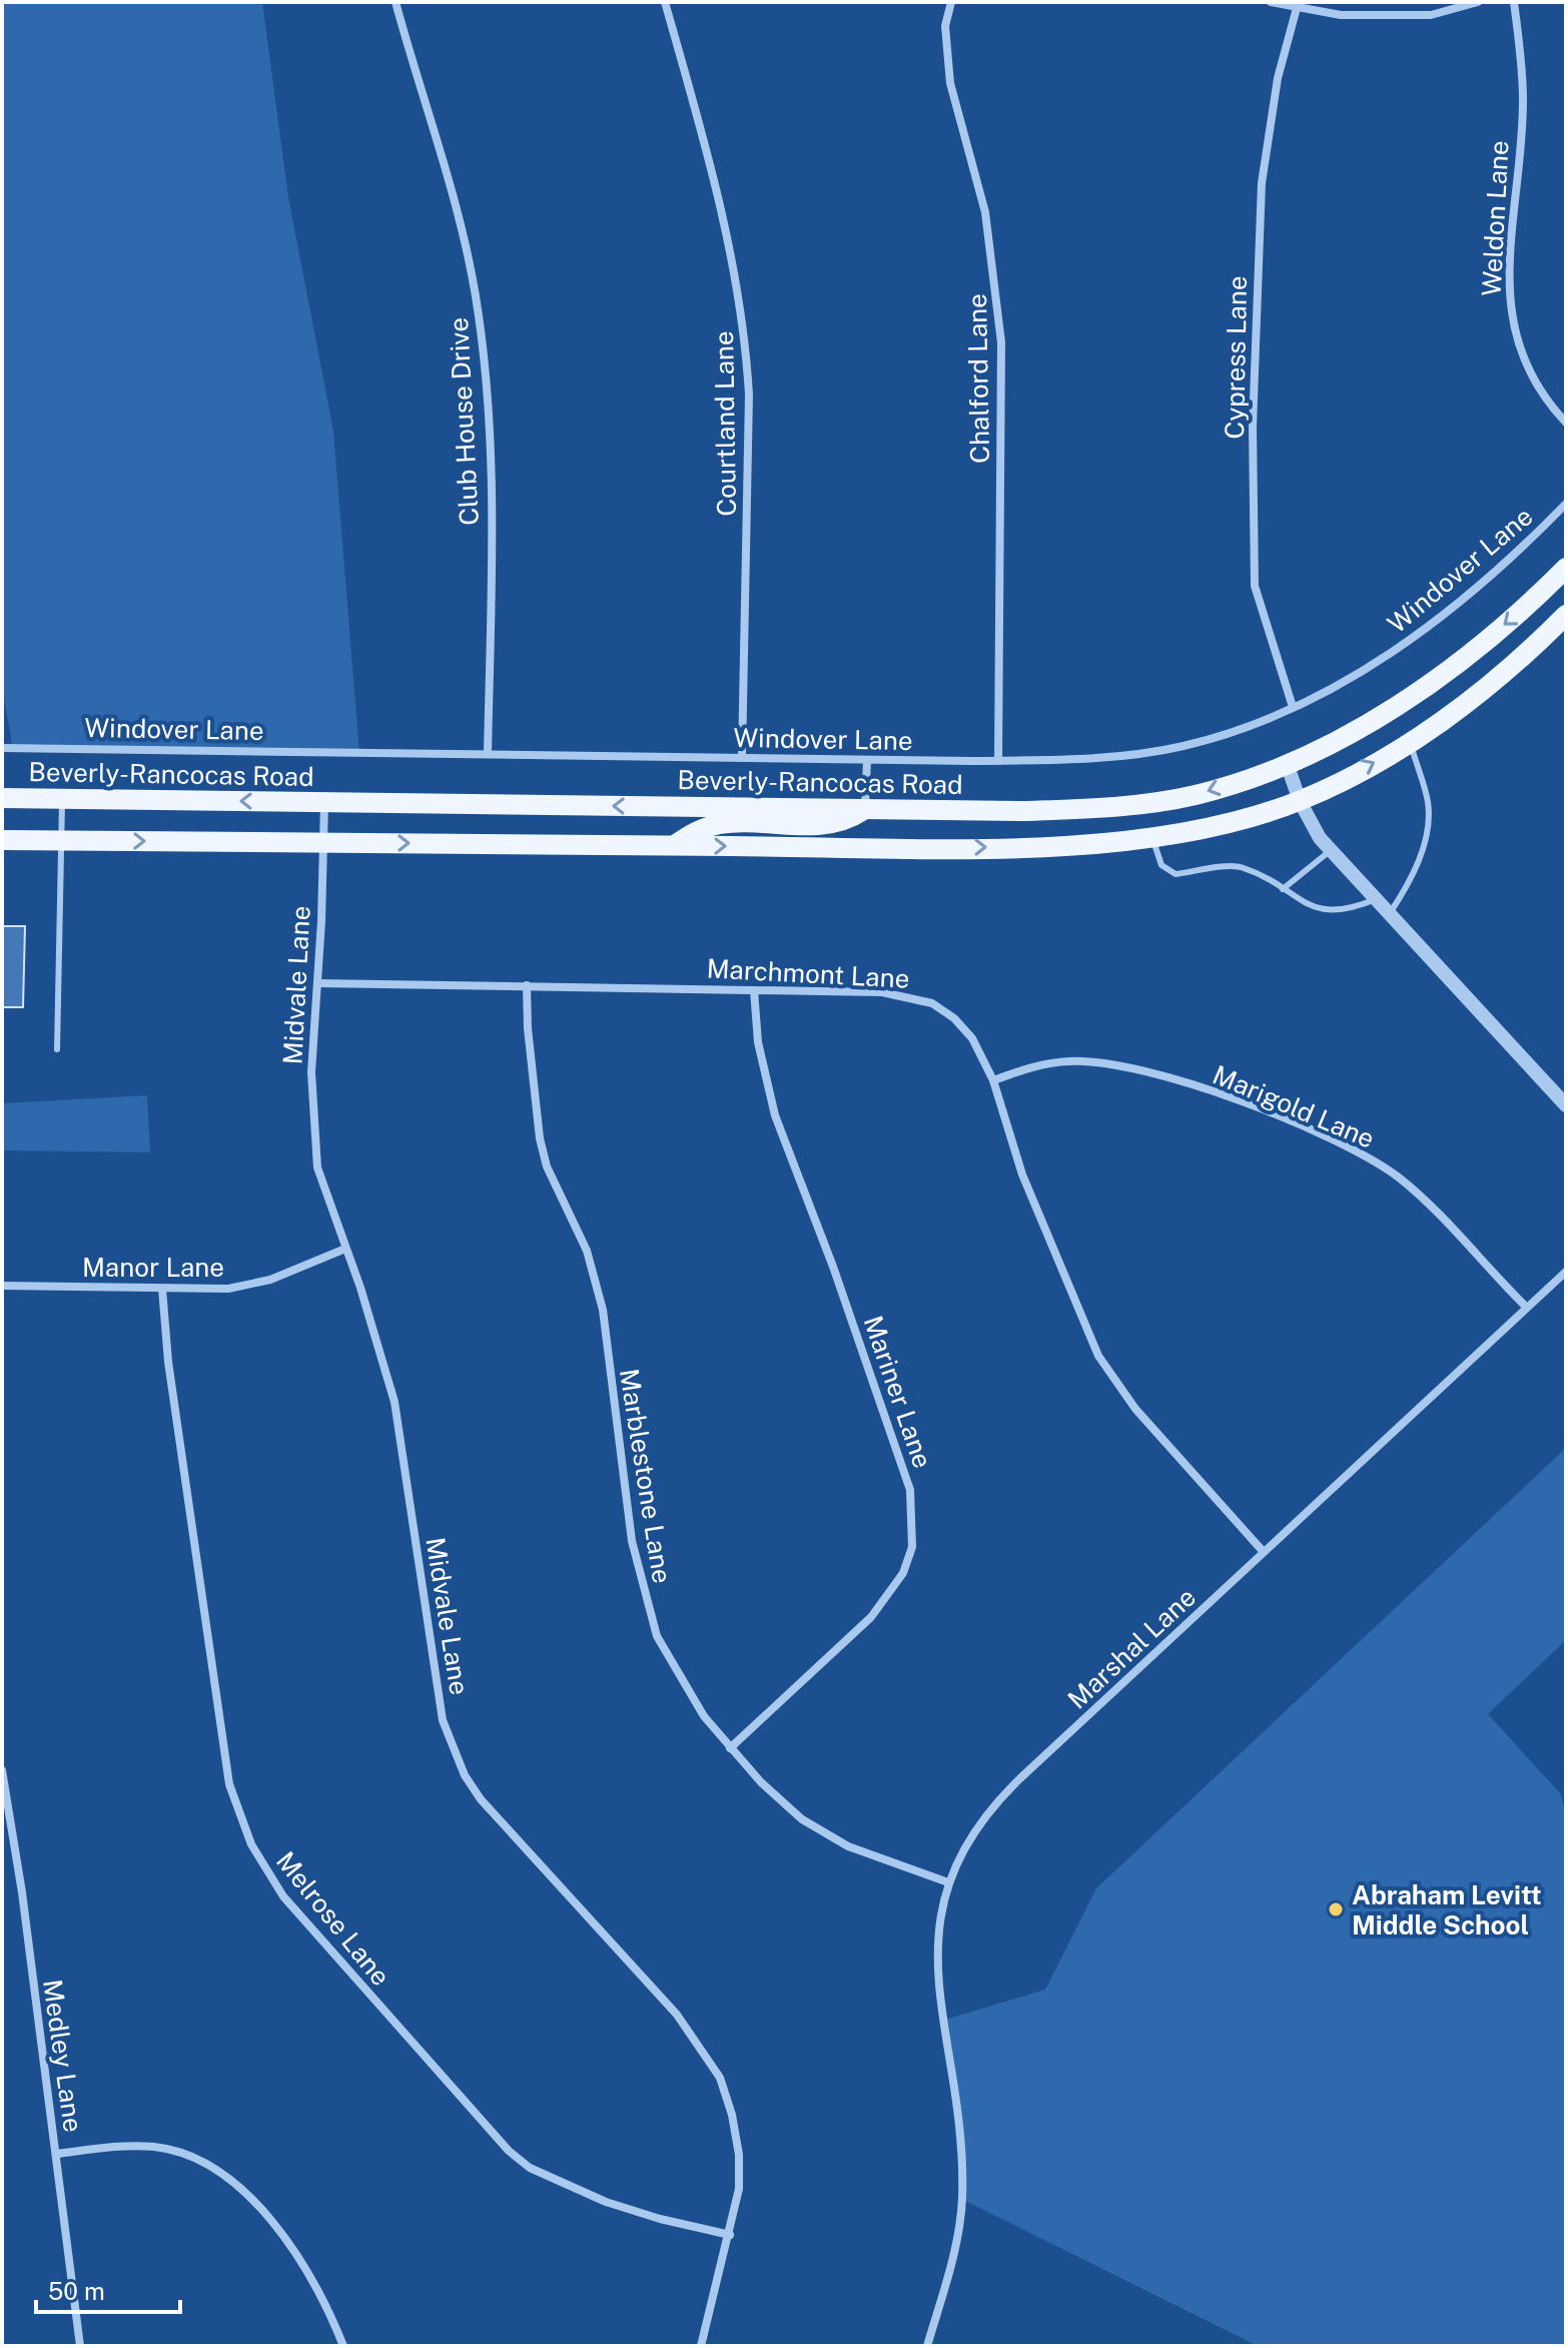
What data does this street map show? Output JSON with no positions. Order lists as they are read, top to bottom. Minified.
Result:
{"streets":{"main road":["Beverly-Rancocas Road"],"street":["Weldon Lane","Cypress Lane","Chalford Lane","Club House Drive","Courtland Lane","Windover Lane","Marchmont Lane","Midvale Lane","Marigold Lane","Manor Lane","Mariner Lane","Marblestone Lane","Marshal Lane","Melrose Lane","Medley Lane"]},"crossings":[["Cypress Lane","Windover Lane"],["Chalford Lane","Windover Lane"],["Club House Drive","Windover Lane"],["Courtland Lane","Windover Lane"],["Beverly-Rancocas Road","Midvale Lane"],["Marchmont Lane","Midvale Lane"],["Marchmont Lane","Marigold Lane"],["Marchmont Lane","Mariner Lane"],["Marchmont Lane","Marblestone Lane"],["Marchmont Lane","Marshal Lane"],["Midvale Lane","Manor Lane"],["Midvale Lane","Melrose Lane"],["Marigold Lane","Marshal Lane"],["Manor Lane","Melrose Lane"],["Mariner Lane","Marblestone Lane"],["Marblestone Lane","Marshal Lane"]],"places":["Abraham Levitt Middle School"],"scale_bar":"50 m"}
